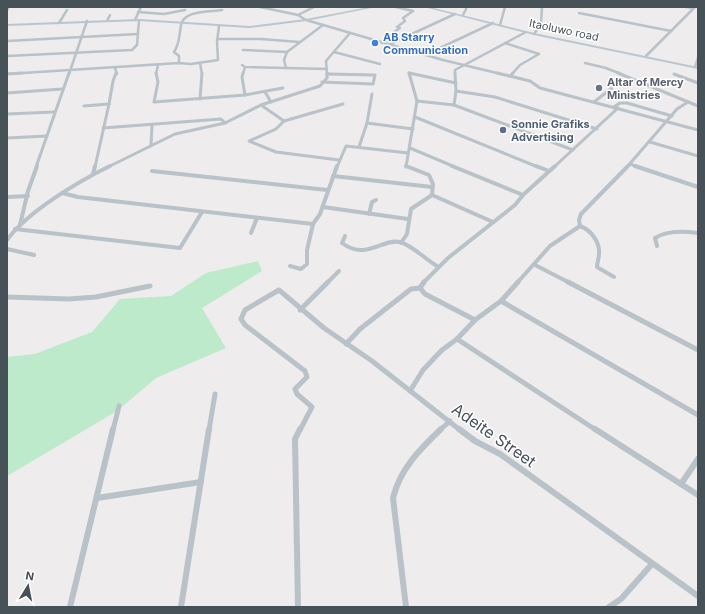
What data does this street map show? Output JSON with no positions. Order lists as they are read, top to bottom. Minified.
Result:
{"streets":{"street":["Itaoluwo road","Adeite Street"]},"places":["AB Starry Communication","Altar of Mercy Ministries","Sonnie Grafiks Advertising"],"north":"top"}
